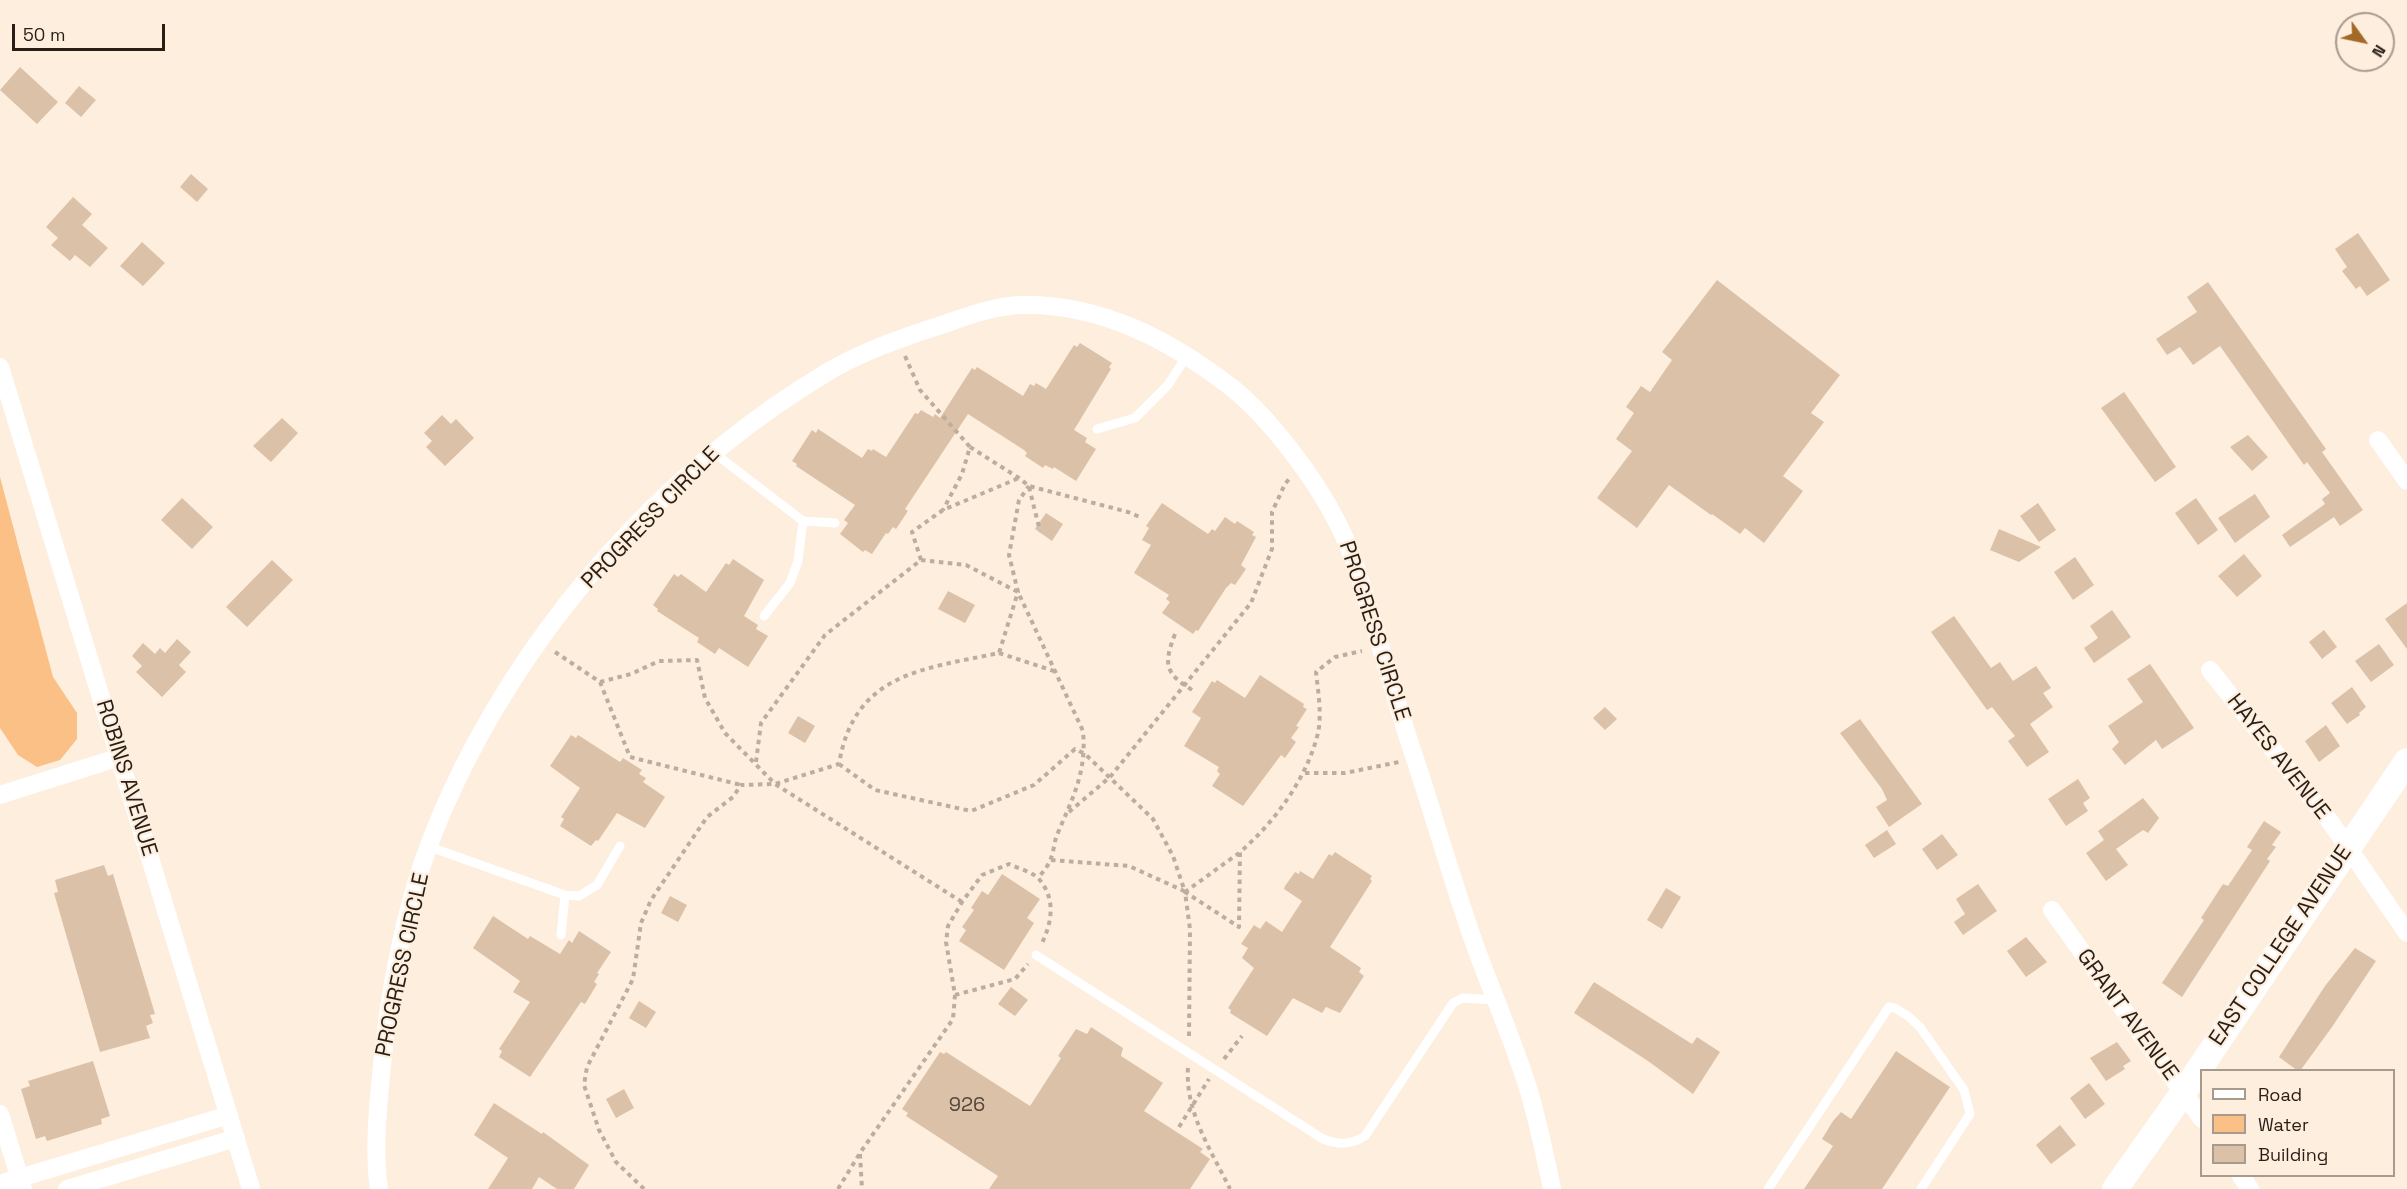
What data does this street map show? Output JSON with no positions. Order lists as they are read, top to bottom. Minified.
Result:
{"streets":{"main road":["EAST COLLEGE AVENUE"],"street":["PROGRESS CIRCLE","HAYES AVENUE","ROBINS AVENUE","GRANT AVENUE"]},"crossings":[["HAYES AVENUE","EAST COLLEGE AVENUE"],["EAST COLLEGE AVENUE","GRANT AVENUE"]],"house_numbers":["926"],"legend":["Road","Water","Building"],"scale_bar":"50 m","north":"bottom right"}
